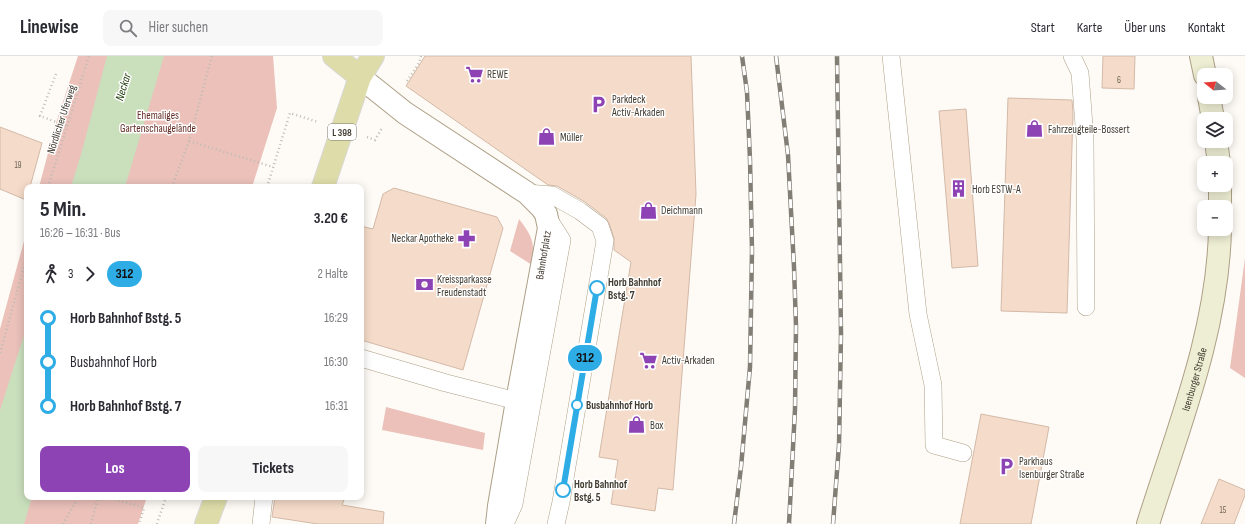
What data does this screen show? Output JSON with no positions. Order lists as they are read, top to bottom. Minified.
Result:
{"streets":{"main road":["L 398"],"street":["Bahnhofplatz","Isenburger Straße"],"path":["Nördlicher Uferweg"]},"crossings":[["L 398","Bahnhofplatz"]],"water":["Neckar"],"parks":["Ehemaliges Gartenschaugelände"],"places":{"supermarket":["REWE","Activ-Arkaden"],"parking":["Parkdeck Activ-Arkaden","Parkhaus Isenburger Straße"],"shop":["Fahrzeugteile-Bossert","Müller","Deichmann","Box"],"building":["Horb ESTW-A"],"pharmacy":["Neckar Apotheke"],"bank":["Kreissparkasse Freudenstadt"],"other":["Horb Bahnhof Bstg. 7","Busbahnhof Horb","Horb Bahnhof Bstg. 5"]},"lines":["bus line 312"],"house_numbers":["6","19","15"],"north":"left","page":{"header":"Linewise","search":"Hier suchen","nav":["Start","Karte","Über uns","Kontakt"],"on_map":"312","map_buttons":["+","−"],"heading":["5 Min.","16:26 – 16:31 · Bus","3.20 €"],"legs":["3","312","2 Halte"],"list":[{"name":"Horb Bahnhof Bstg. 5","value":"16:29"},{"name":"Busbahnhof Horb","value":"16:30"},{"name":"Horb Bahnhof Bstg. 7","value":"16:31"}],"buttons":["Los","Tickets"]}}
